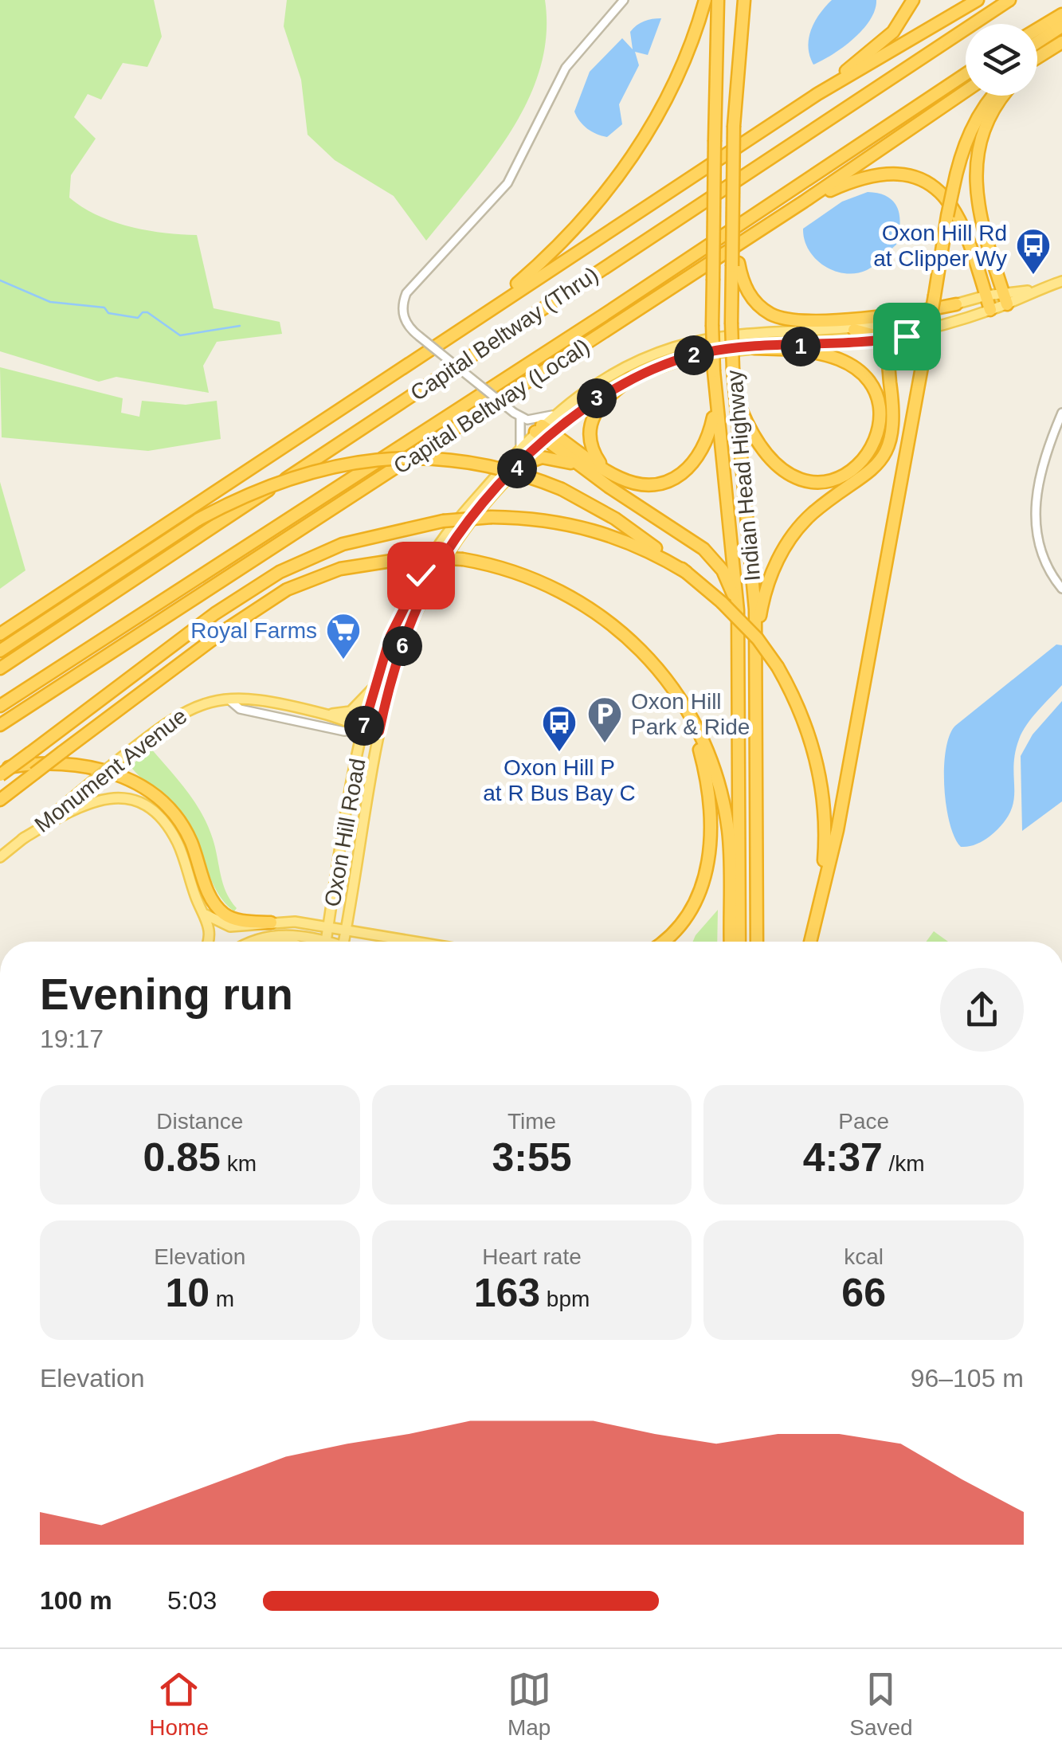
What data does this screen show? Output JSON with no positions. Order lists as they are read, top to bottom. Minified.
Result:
{"streets":{"highway":["Capital Beltway (Thru)","Capital Beltway (Local)","Indian Head Highway"],"main road":["Monument Avenue","Oxon Hill Road"]},"crossings":[["Monument Avenue","Oxon Hill Road"]],"places":{"bus stop":["Oxon Hill Rd at Clipper Wy","Oxon Hill P at R Bus Bay C"],"supermarket":["Royal Farms"],"parking":["Oxon Hill Park & Ride"]},"page":{"pins":["1","2","3","4","6","7"],"heading":["Evening run","19:17"],"stats":[["Distance","0.85 km"],["Time","3:55"],["Pace","4:37 /km"],["Elevation","10 m"],["Heart rate","163 bpm"],["kcal","66"]],"chart":["Elevation","96–105 m"],"list":[{"name":"100 m","note":"5:03"}],"tabs":["Home","Map","Saved"]}}
